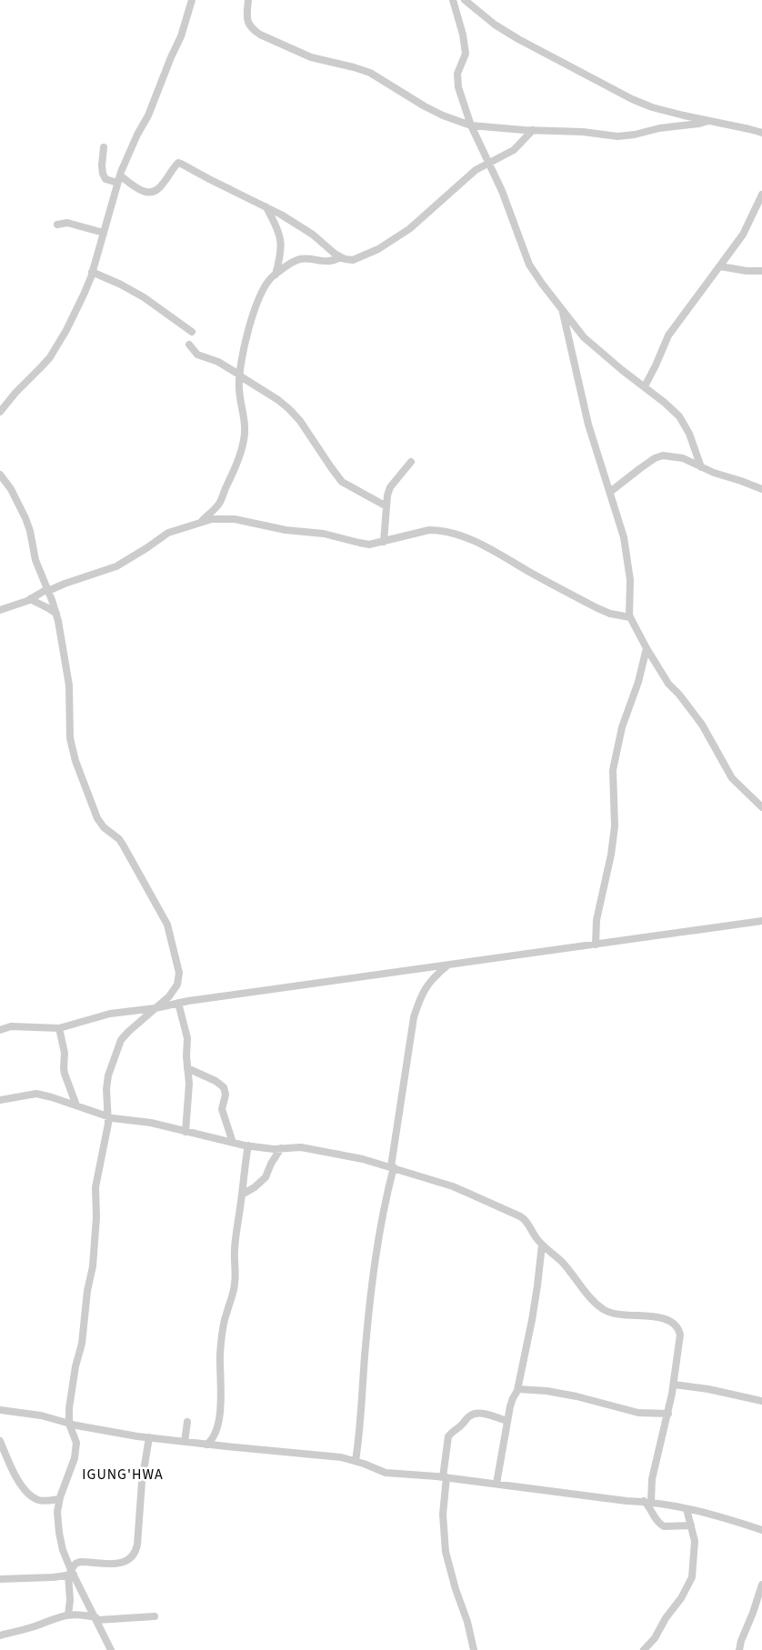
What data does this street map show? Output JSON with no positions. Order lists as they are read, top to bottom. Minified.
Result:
{"districts":["IGUNG'HWA"]}
